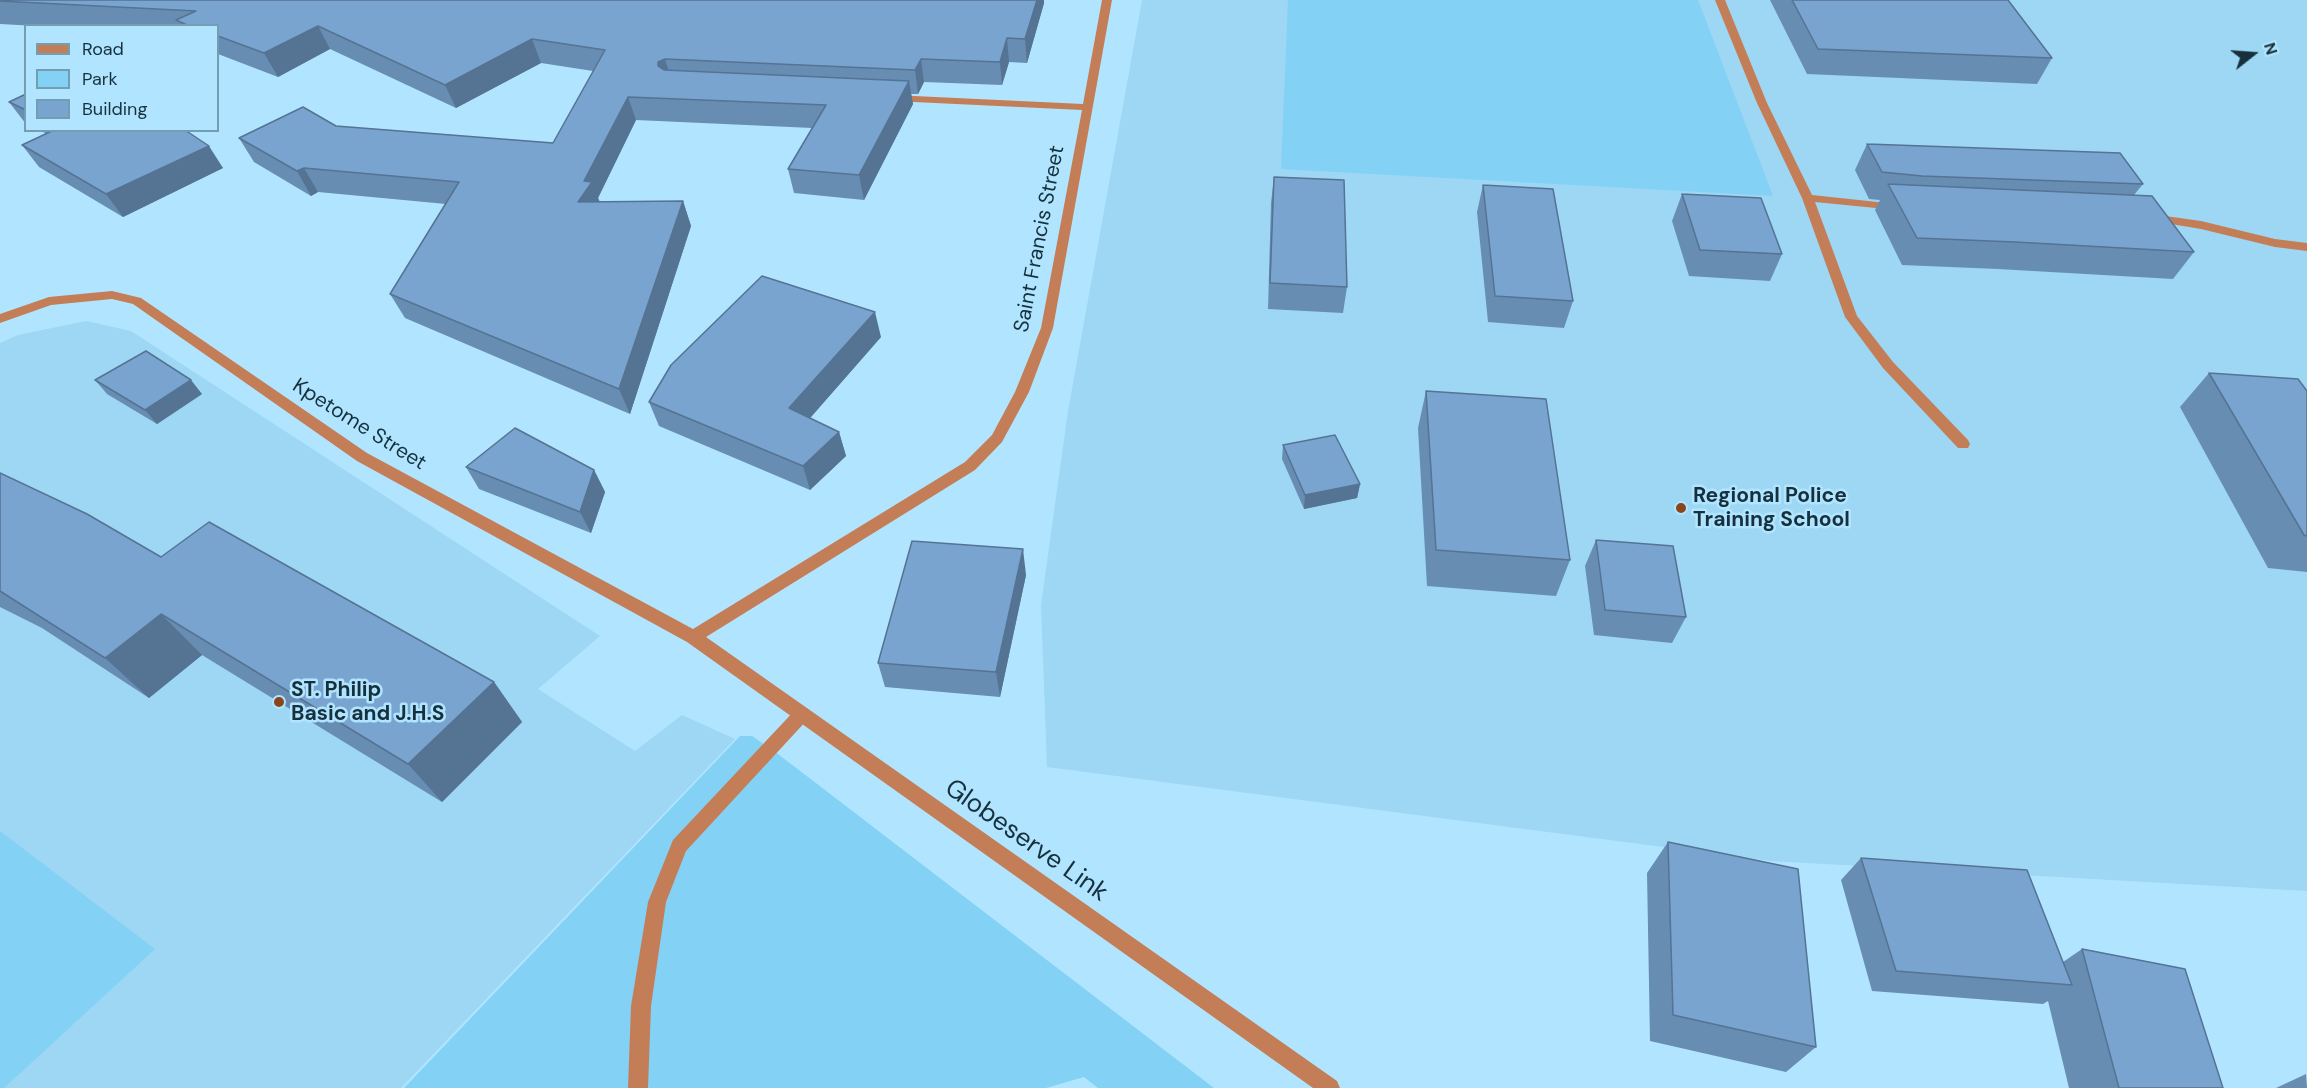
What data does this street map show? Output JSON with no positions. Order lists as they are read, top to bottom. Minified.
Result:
{"streets":{"street":["Saint Francis Street","Kpetome Street","Globeserve Link"]},"crossings":[["Saint Francis Street","Kpetome Street"],["Saint Francis Street","Globeserve Link"],["Kpetome Street","Globeserve Link"]],"places":["Regional Police Training School","ST. Philip Basic and J.H.S"],"legend":["Road","Park","Building"],"north":"right"}
